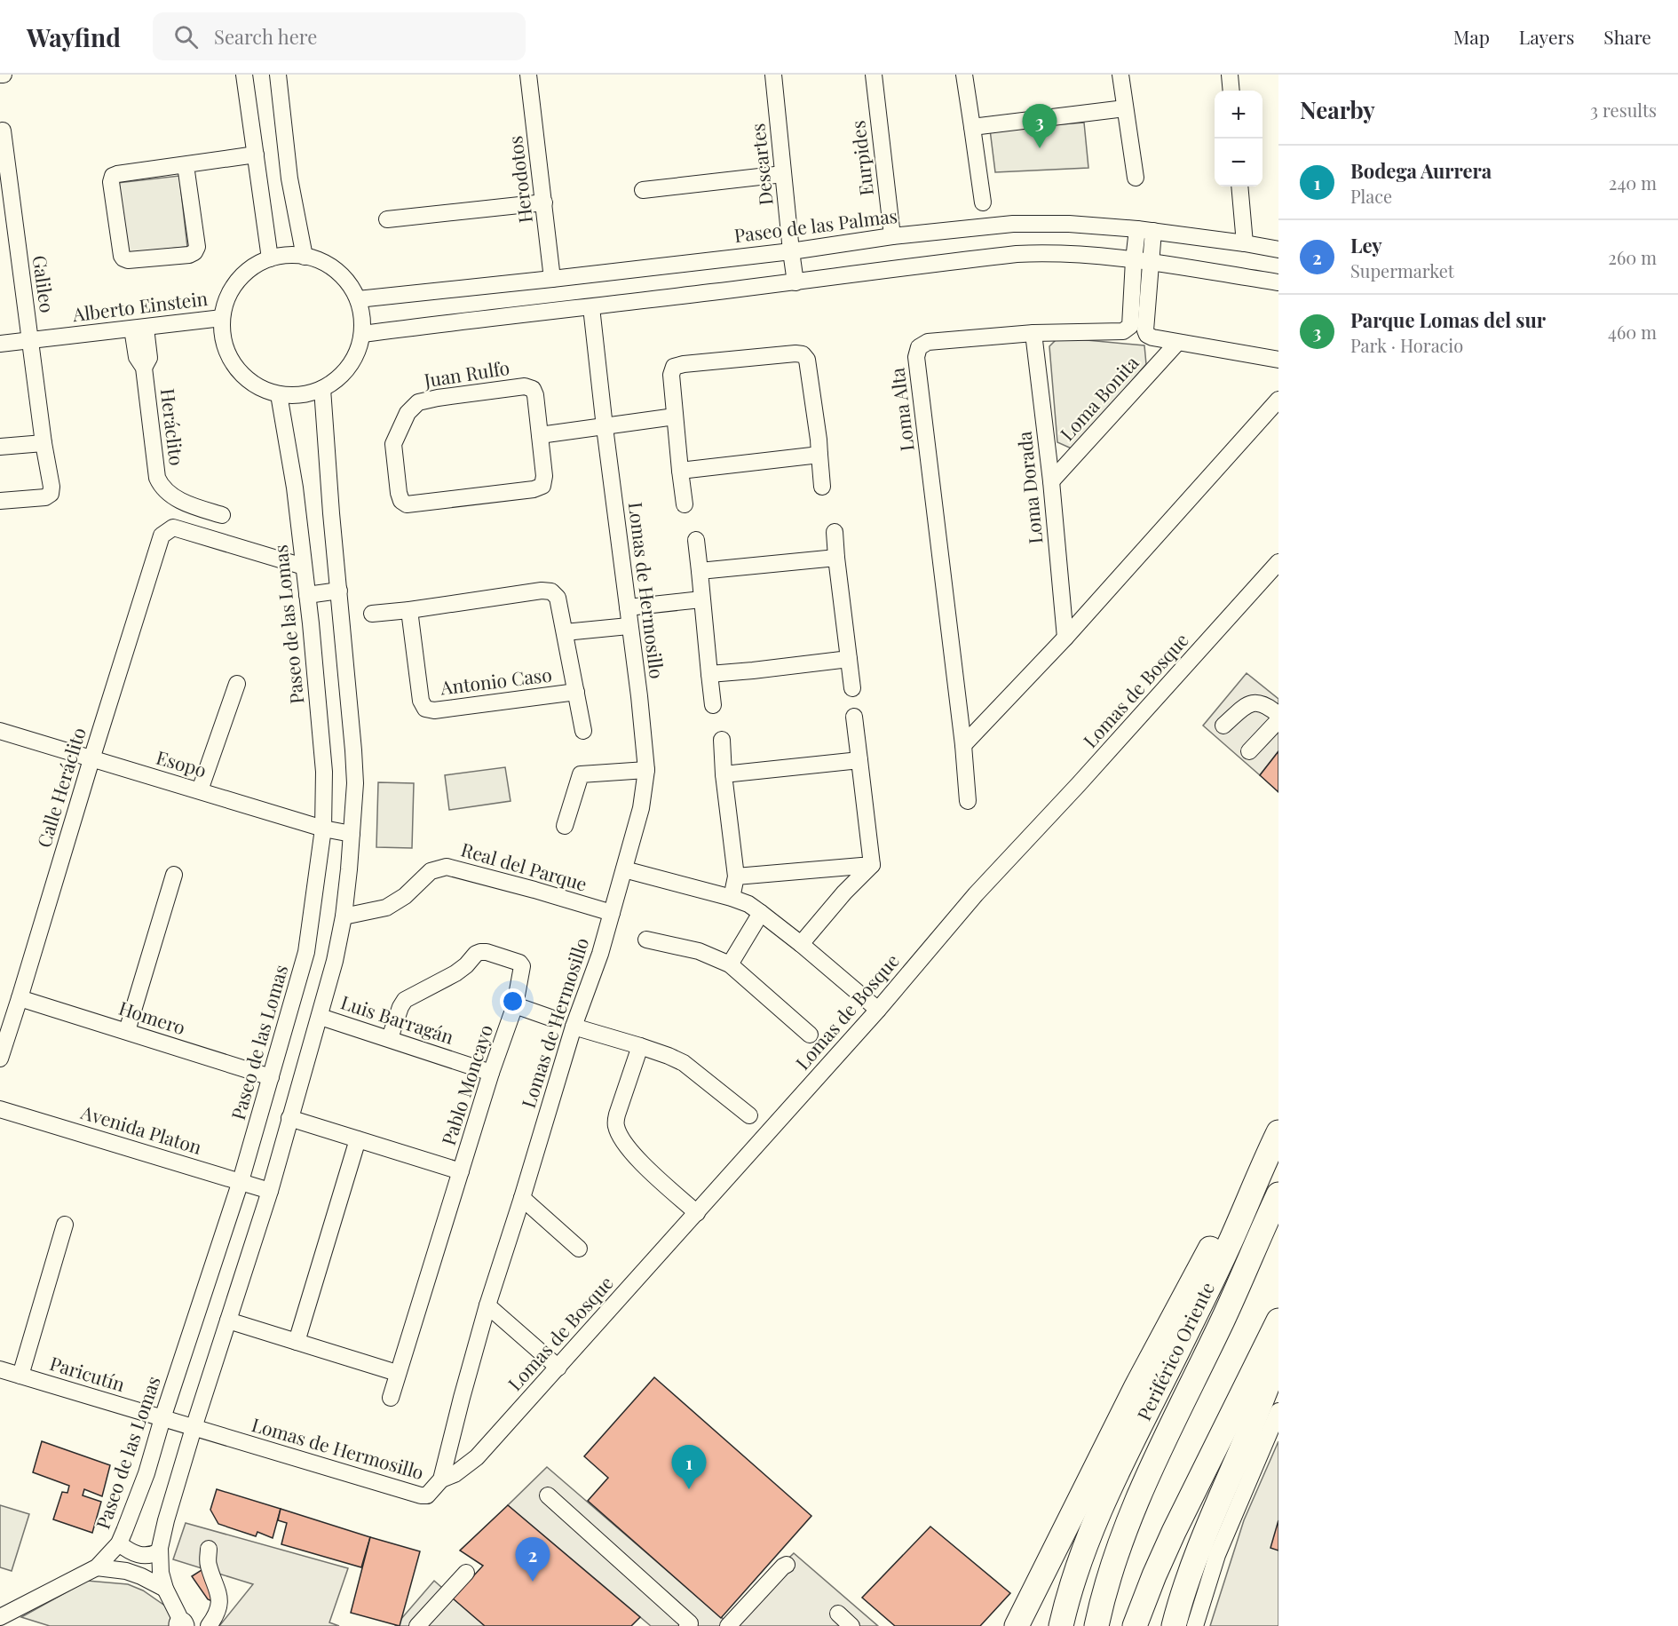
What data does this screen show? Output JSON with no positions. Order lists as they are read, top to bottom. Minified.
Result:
{"streets":{"highway":["Periférico Oriente"],"street":["Eurpides","Descartes","Herodotos","Paseo de las Palmas","Galileo","Alberto Einstein","Juan Rulfo","Loma Bonita","Loma Alta","Heráclito","Loma Dorada","Lomas de Hermosillo","Paseo de las Lomas","Antonio Caso","Lomas de Bosque","Esopo","Calle Heráclito","Real del Parque","Homero","Luis Barragán","Pablo Moncayo","Avenida Platon","Paricutín"]},"crossings":[["Eurpides","Paseo de las Palmas"],["Descartes","Paseo de las Palmas"],["Herodotos","Paseo de las Palmas"],["Paseo de las Palmas","Alberto Einstein"],["Paseo de las Palmas","Loma Alta"],["Paseo de las Palmas","Paseo de las Lomas"],["Galileo","Alberto Einstein"],["Alberto Einstein","Heráclito"],["Alberto Einstein","Paseo de las Lomas"],["Loma Bonita","Loma Dorada"],["Loma Alta","Loma Dorada"],["Lomas de Hermosillo","Lomas de Bosque"],["Lomas de Hermosillo","Real del Parque"],["Lomas de Hermosillo","Paricutín"],["Paseo de las Lomas","Esopo"],["Paseo de las Lomas","Calle Heráclito"],["Paseo de las Lomas","Homero"],["Paseo de las Lomas","Avenida Platon"],["Paseo de las Lomas","Paricutín"],["Esopo","Calle Heráclito"],["Calle Heráclito","Homero"],["Luis Barragán","Pablo Moncayo"]],"page":{"header":"Wayfind","search":"Search here","nav":["Map","Layers","Share"],"heading":["Nearby","3 results"],"map_buttons":["+","−"],"pins":["3","1","2"],"list":[{"mark":"1","name":"Bodega Aurrera","note":"Place","value":"240 m"},{"mark":"2","name":"Ley","note":"Supermarket","value":"260 m"},{"mark":"3","name":"Parque Lomas del sur","note":"Park · Horacio","value":"460 m"}]}}
